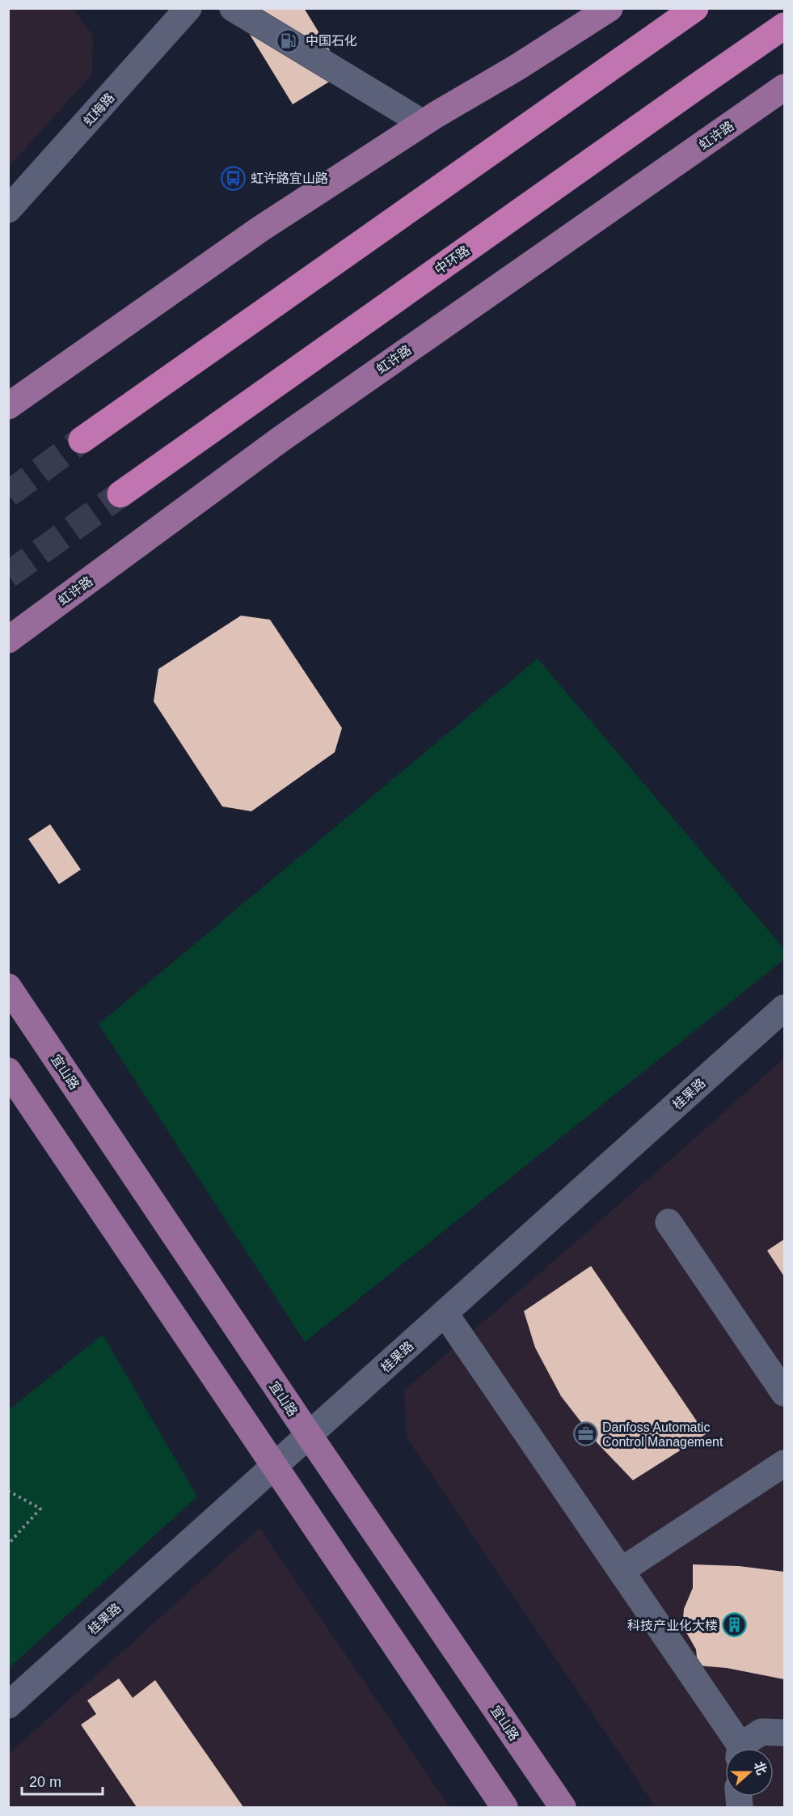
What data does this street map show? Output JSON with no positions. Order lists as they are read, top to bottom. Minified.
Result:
{"streets":{"highway":["中环路"],"main road":["虹许路","宜山路"],"street":["虹梅路","桂果路"]},"crossings":[["宜山路","桂果路"]],"places":{"fuel station":["中国石化"],"bus stop":["虹许路宜山路"],"office":["Danfoss Automatic Control Management"],"building":["科技产业化大楼"]},"scale_bar":"20 m","north":"right"}
